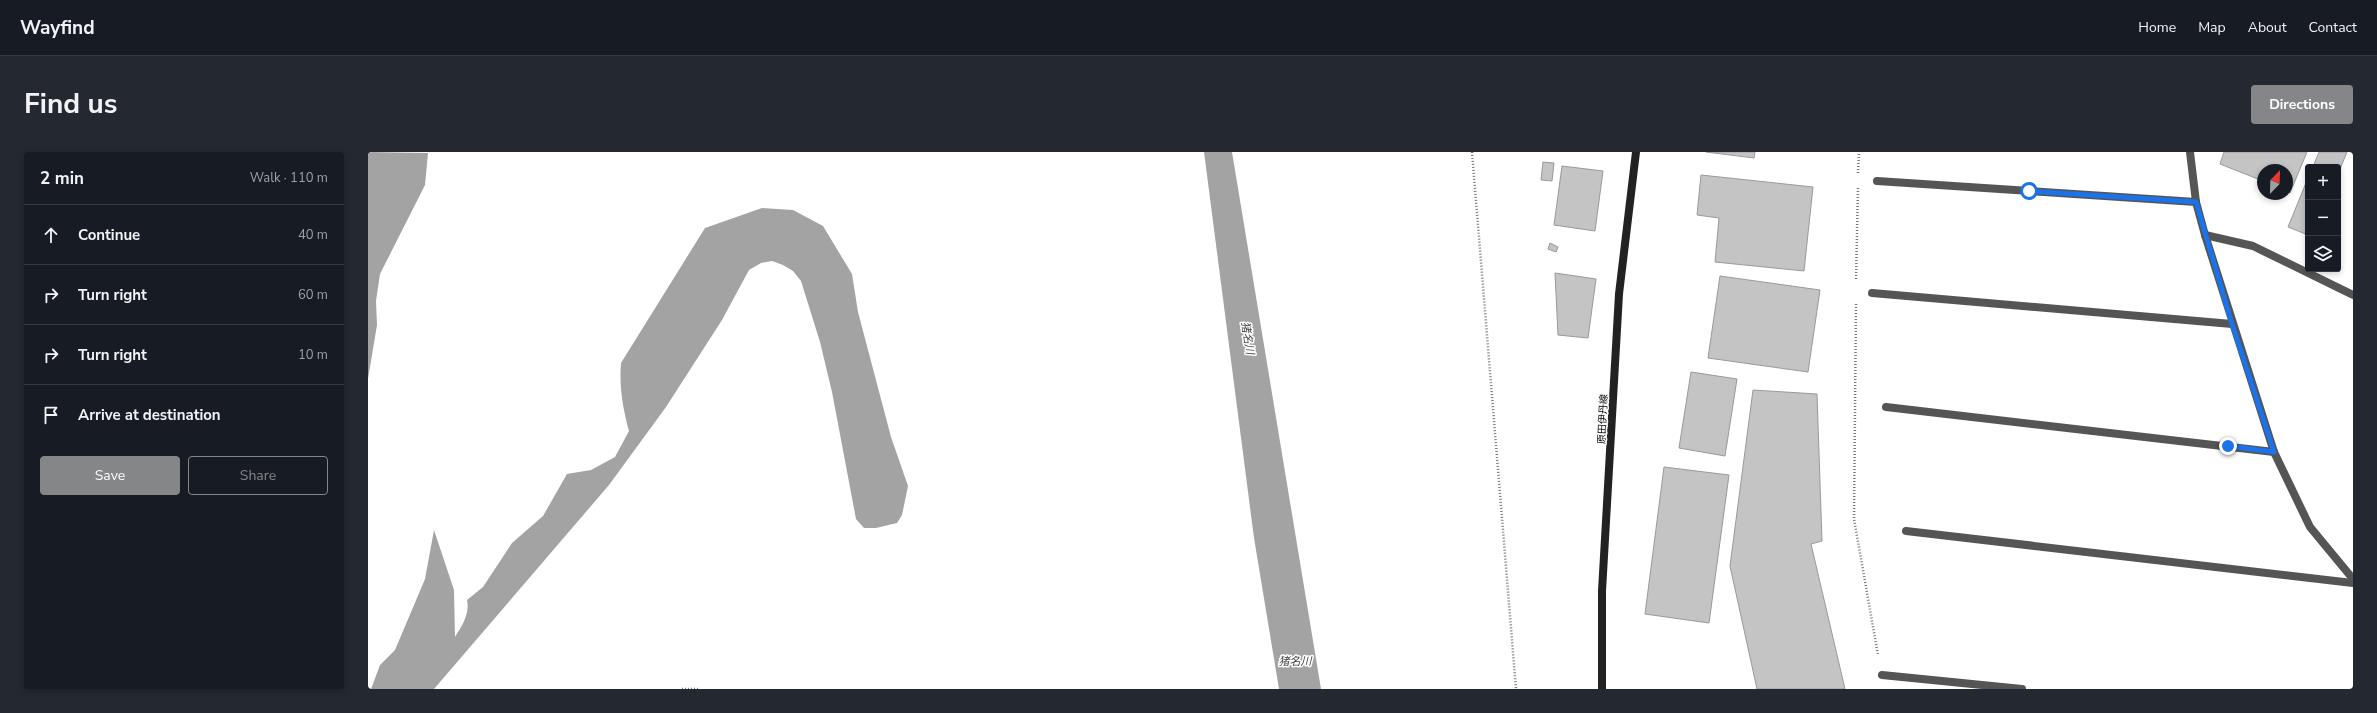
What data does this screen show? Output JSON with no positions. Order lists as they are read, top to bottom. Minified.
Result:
{"streets":{"street":["原田伊丹線"]},"water":["猪名川"],"north":"top right","page":{"header":"Wayfind","nav":["Home","Map","About","Contact"],"title":"Find us","buttons":["Directions",["Save","Share"]],"heading":["2 min","Walk · 110 m"],"map_buttons":["+","−"],"list":[["Continue","40 m"],["Turn right","60 m"],["Turn right","10 m"],"Arrive at destination"]}}
